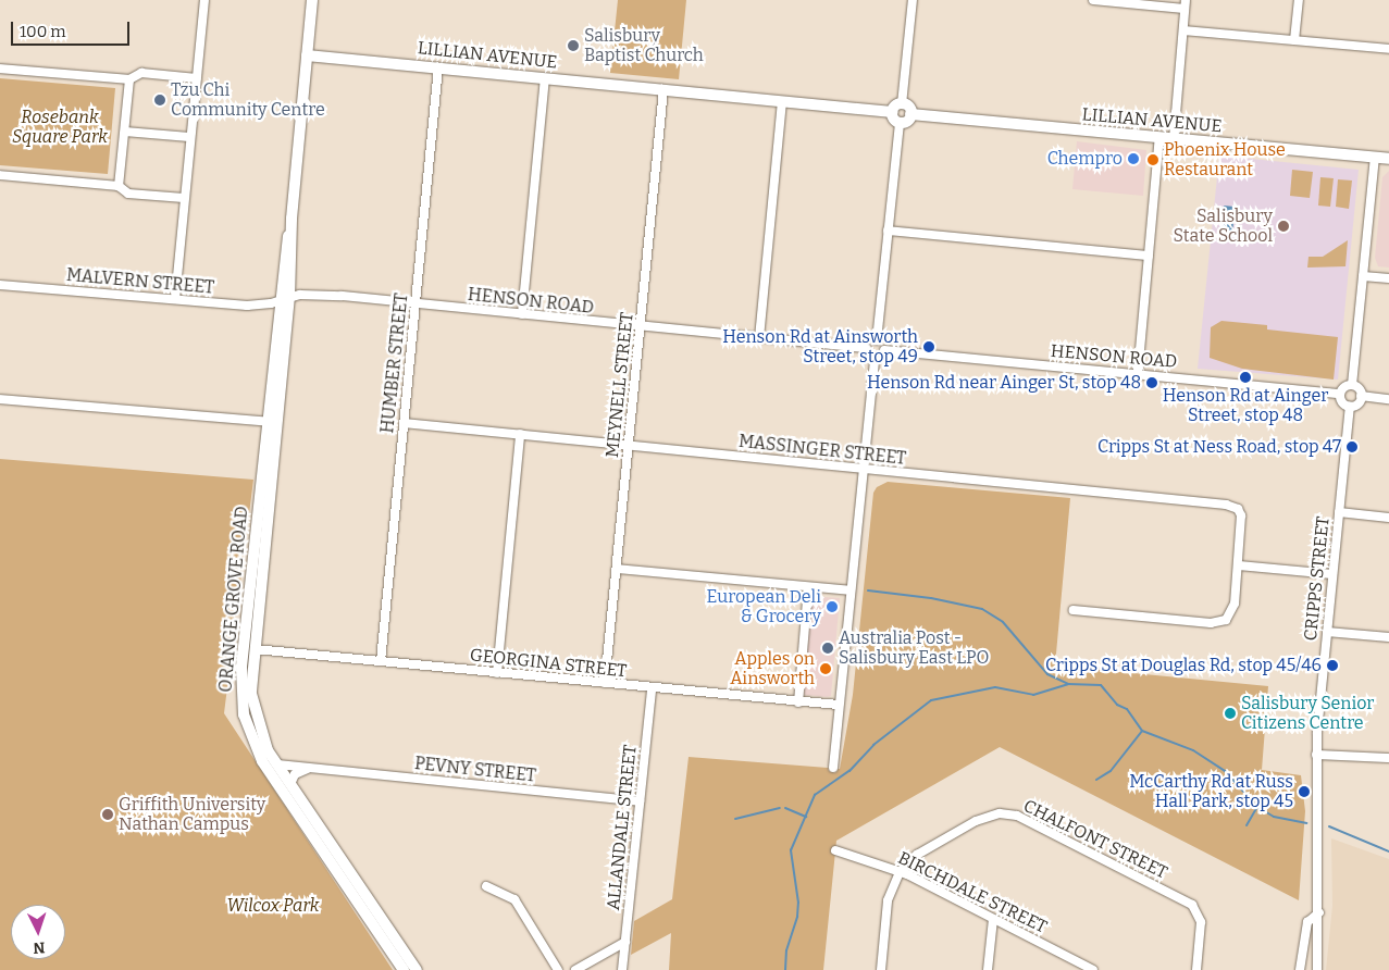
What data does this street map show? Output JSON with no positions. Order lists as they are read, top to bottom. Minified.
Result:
{"streets":{"main road":["LILLIAN AVENUE","ORANGE GROVE ROAD"],"street":["MALVERN STREET","HENSON ROAD","HUMBER STREET","MEYNELL STREET","MASSINGER STREET","CRIPPS STREET","GEORGINA STREET","PEVNY STREET","ALLANDALE STREET","CHALFONT STREET","BIRCHDALE STREET"]},"crossings":[["LILLIAN AVENUE","HUMBER STREET"],["LILLIAN AVENUE","MEYNELL STREET"],["LILLIAN AVENUE","ORANGE GROVE ROAD"],["MALVERN STREET","HENSON ROAD"],["MALVERN STREET","ORANGE GROVE ROAD"],["HENSON ROAD","HUMBER STREET"],["HENSON ROAD","MEYNELL STREET"],["HENSON ROAD","CRIPPS STREET"],["HENSON ROAD","ORANGE GROVE ROAD"],["HUMBER STREET","MASSINGER STREET"],["HUMBER STREET","GEORGINA STREET"],["MEYNELL STREET","MASSINGER STREET"],["MEYNELL STREET","GEORGINA STREET"],["ORANGE GROVE ROAD","GEORGINA STREET"],["ORANGE GROVE ROAD","PEVNY STREET"],["GEORGINA STREET","ALLANDALE STREET"],["PEVNY STREET","ALLANDALE STREET"],["CHALFONT STREET","BIRCHDALE STREET"]],"parks":["Rosebank Square Park","Wilcox Park"],"places":["Salisbury Baptist Church","Tzu Chi Community Centre","Chempro","Phoenix House Restaurant","Salisbury State School","Henson Rd at Ainsworth Street, stop 49","Henson Rd at Ainger Street, stop 48","Henson Rd near Ainger St, stop 48","Cripps St at Ness Road, stop 47","European Deli & Grocery","Australia Post - Salisbury East LPO","Cripps St at Douglas Rd, stop 45/46","Apples on Ainsworth","Salisbury Senior Citizens Centre","McCarthy Rd at Russ Hall Park, stop 45","Griffith University Nathan Campus"],"scale_bar":"100 m","north":"bottom"}
